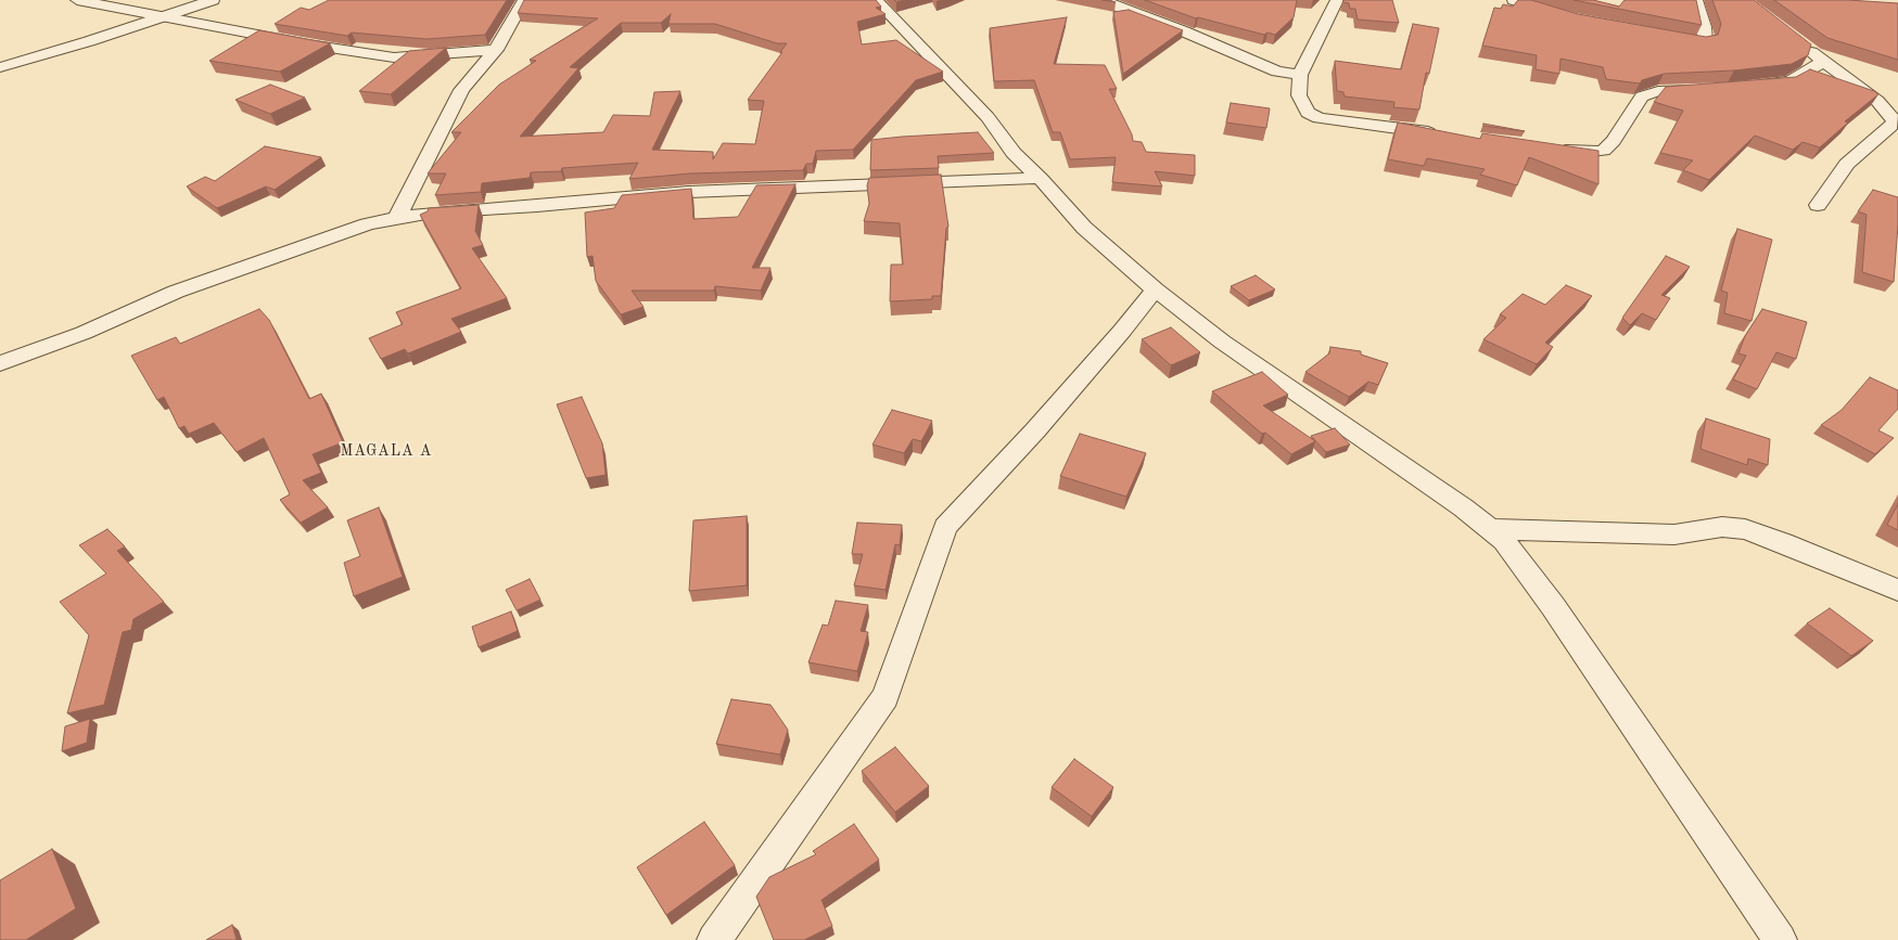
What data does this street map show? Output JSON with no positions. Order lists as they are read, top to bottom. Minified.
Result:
{"districts":["MAGALA A"]}
